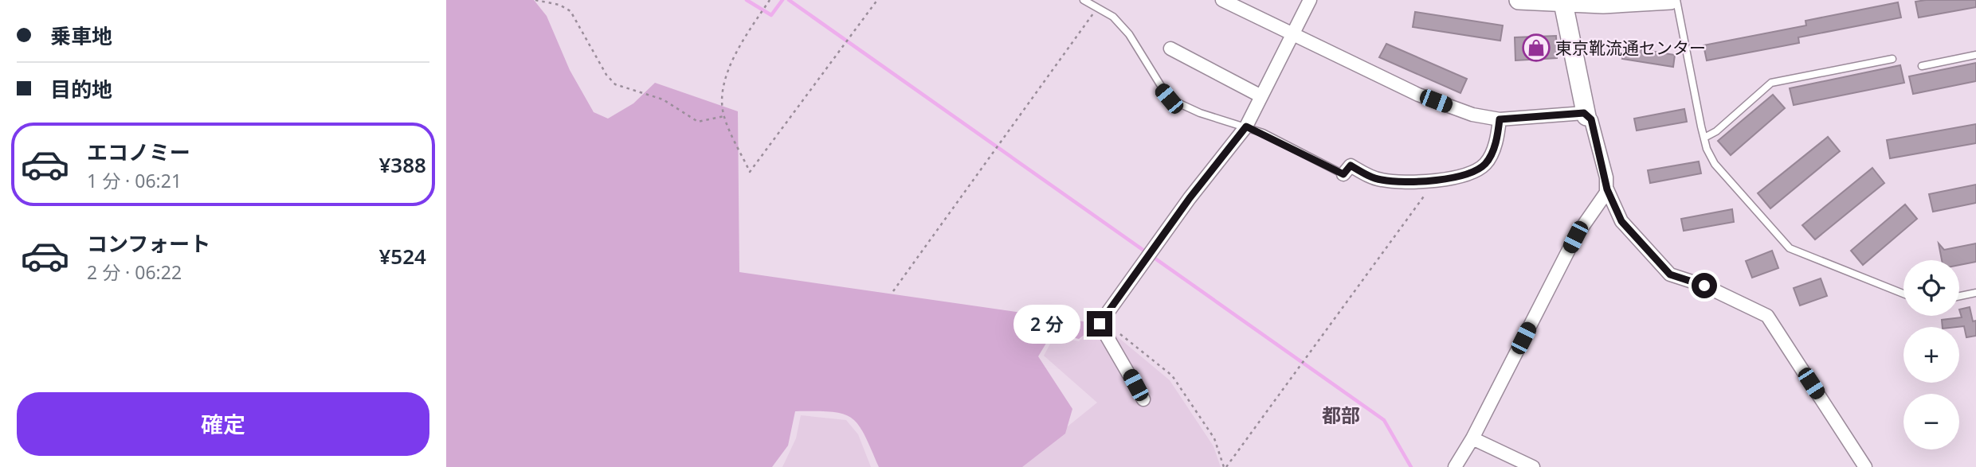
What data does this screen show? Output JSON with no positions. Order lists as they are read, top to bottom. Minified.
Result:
{"districts":["都部"],"places":{"shop":["東京靴流通センター"]},"page":{"banner":["乗車地","目的地"],"list":[{"name":"エコノミー","note":"1 分 · 06:21","value":"¥388"},{"name":"コンフォート","note":"2 分 · 06:22","value":"¥524"}],"map_buttons":["+","−"],"bubble":"2 分","buttons":"確定"}}
